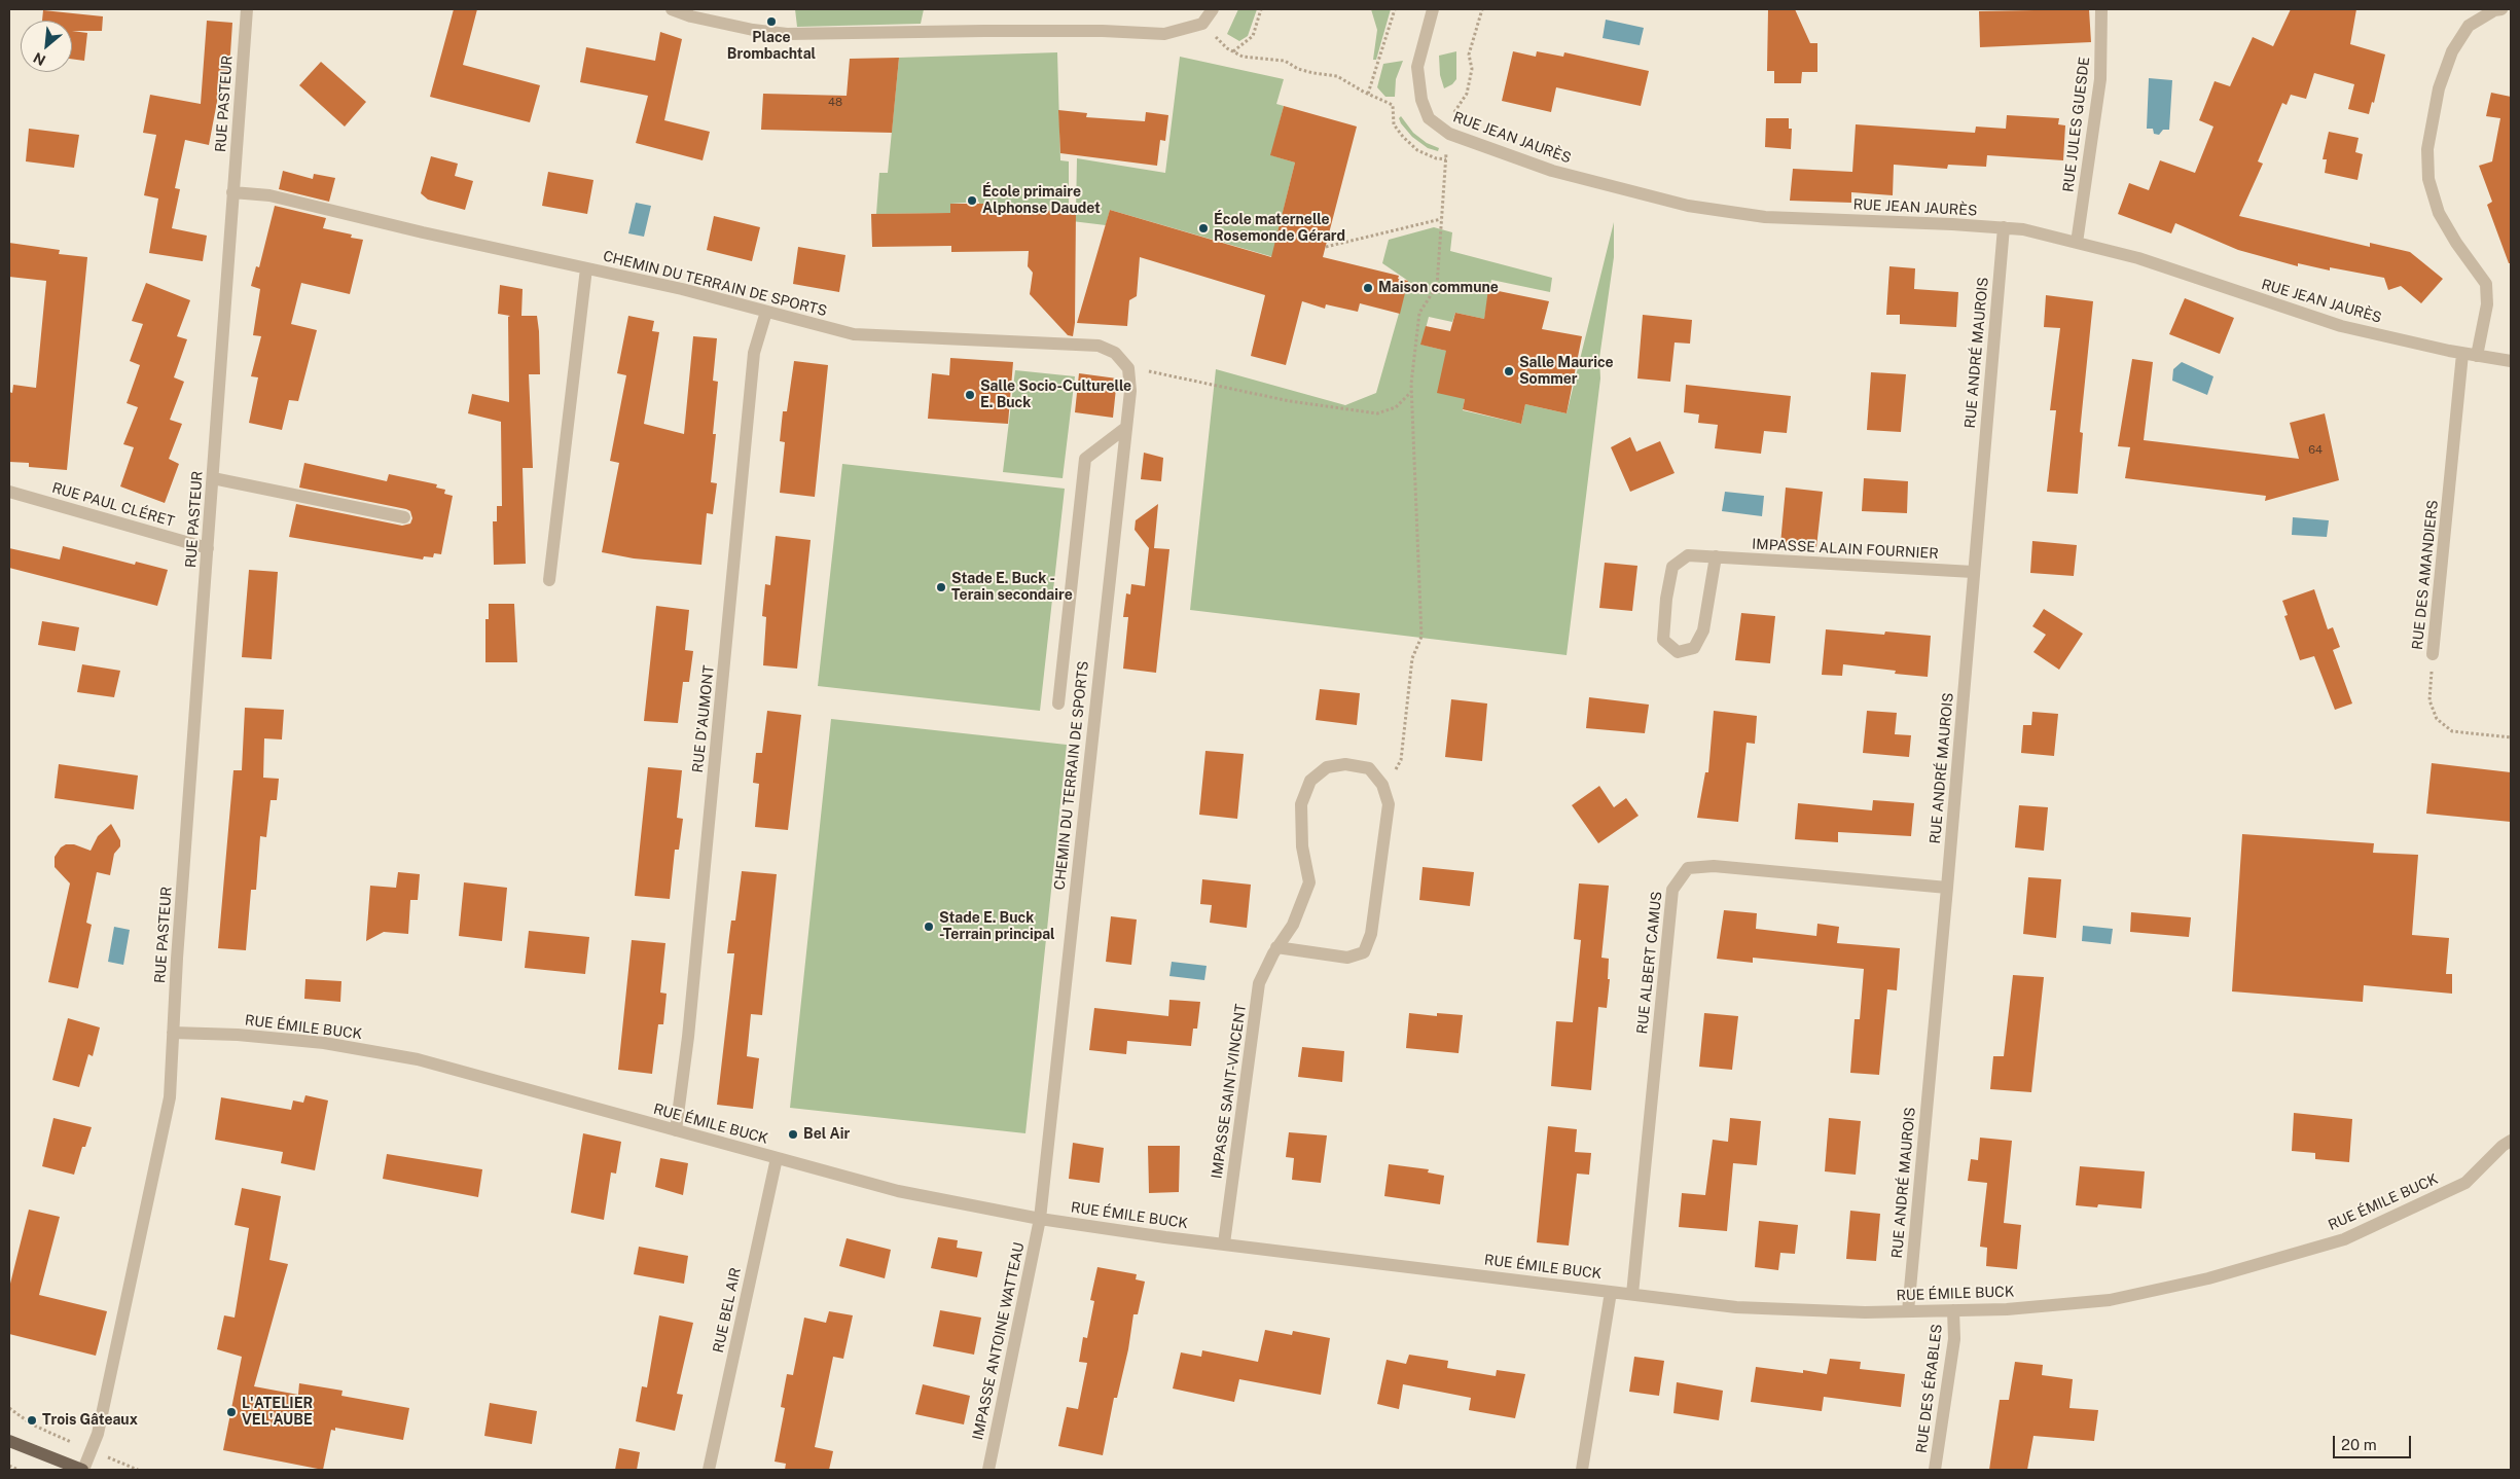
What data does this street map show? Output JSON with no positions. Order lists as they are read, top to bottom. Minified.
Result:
{"streets":{"street":["RUE PASTEUR","RUE JULES GUESDE","RUE JEAN JAURÈS","CHEMIN DU TERRAIN DE SPORTS","RUE ANDRÉ MAUROIS","RUE PAUL CLÉRET","IMPASSE ALAIN FOURNIER","RUE DES AMANDIERS","RUE D'AUMONT","RUE ALBERT CAMUS","RUE ÉMILE BUCK","IMPASSE SAINT-VINCENT","RUE BEL AIR","IMPASSE ANTOINE WATTEAU","RUE DES ÉRABLES"]},"crossings":[["RUE PASTEUR","CHEMIN DU TERRAIN DE SPORTS"],["RUE PASTEUR","RUE PAUL CLÉRET"],["RUE PASTEUR","RUE ÉMILE BUCK"],["RUE JULES GUESDE","RUE JEAN JAURÈS"],["RUE JEAN JAURÈS","RUE ANDRÉ MAUROIS"],["RUE JEAN JAURÈS","RUE DES AMANDIERS"],["CHEMIN DU TERRAIN DE SPORTS","RUE D'AUMONT"],["CHEMIN DU TERRAIN DE SPORTS","RUE ÉMILE BUCK"],["CHEMIN DU TERRAIN DE SPORTS","IMPASSE ANTOINE WATTEAU"],["RUE ANDRÉ MAUROIS","IMPASSE ALAIN FOURNIER"],["RUE ANDRÉ MAUROIS","RUE ALBERT CAMUS"],["RUE ANDRÉ MAUROIS","RUE ÉMILE BUCK"],["RUE D'AUMONT","RUE ÉMILE BUCK"],["RUE ALBERT CAMUS","RUE ÉMILE BUCK"],["RUE ÉMILE BUCK","IMPASSE SAINT-VINCENT"],["RUE ÉMILE BUCK","RUE BEL AIR"],["RUE ÉMILE BUCK","IMPASSE ANTOINE WATTEAU"],["RUE ÉMILE BUCK","RUE DES ÉRABLES"]],"places":["Place Brombachtal","École primaire Alphonse Daudet","École maternelle Rosemonde Gérard","Maison commune","Salle Maurice Sommer","Salle Socio-Culturelle E. Buck","Stade E. Buck - Terain secondaire","Stade E. Buck -Terrain principal","Bel Air","L'ATELIER VEL'AUBE","Trois Gâteaux"],"house_numbers":["48","64"],"scale_bar":"20 m","north":"bottom left"}
